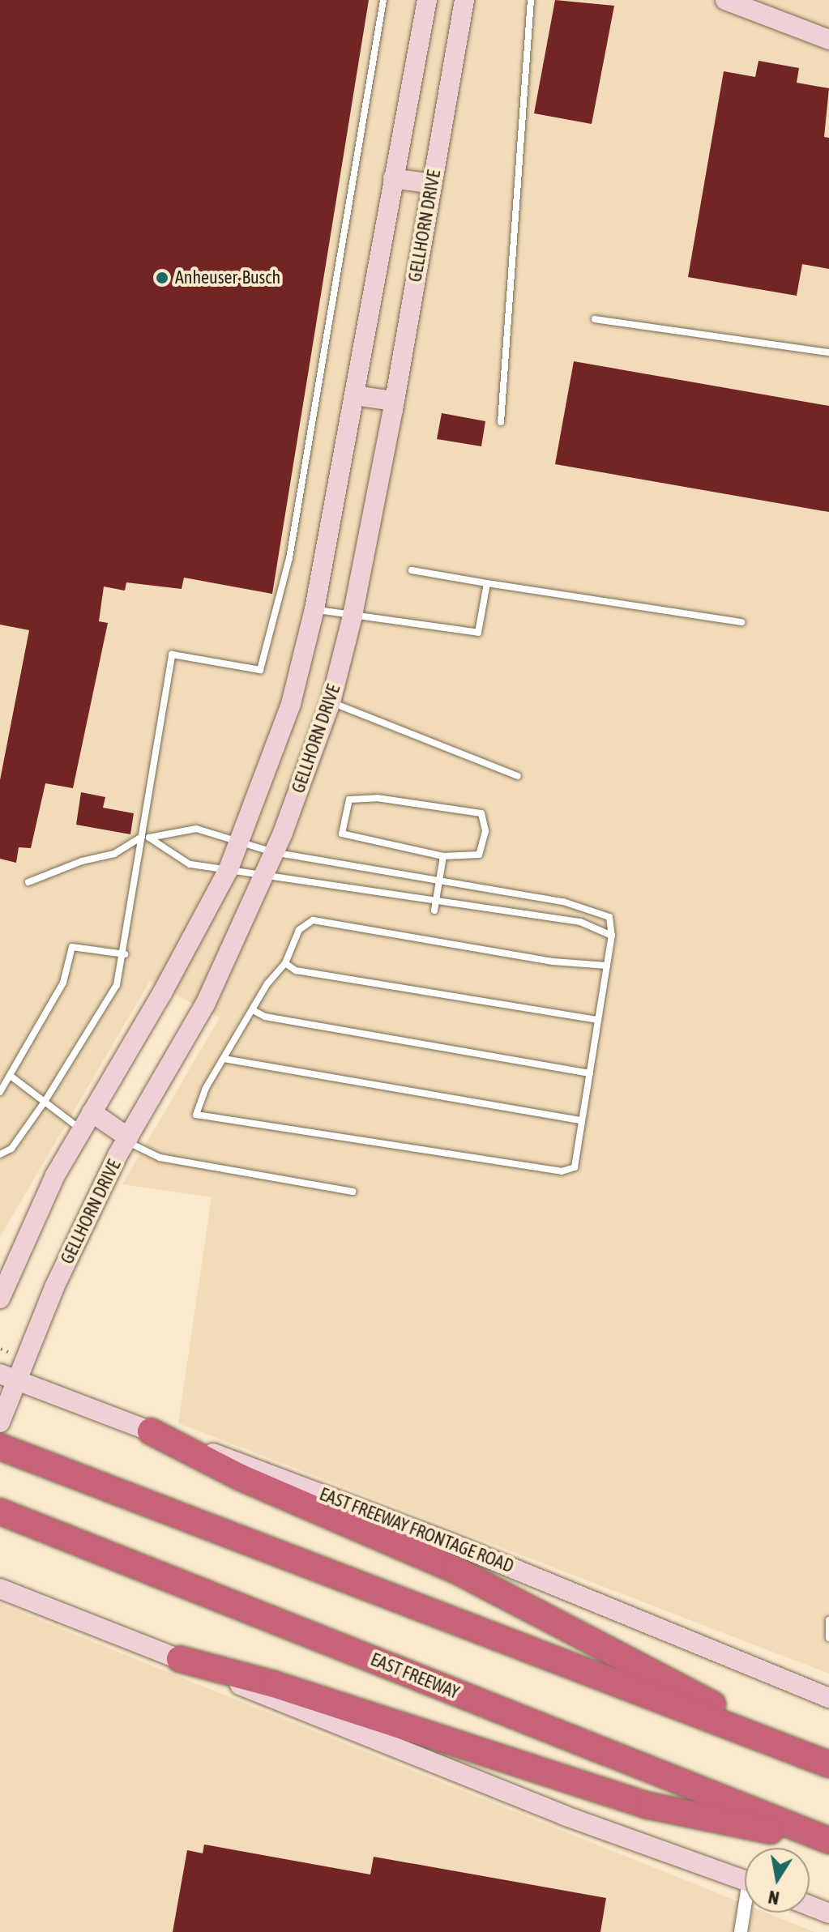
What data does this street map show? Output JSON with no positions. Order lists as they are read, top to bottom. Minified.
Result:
{"streets":{"highway":["EAST FREEWAY"],"main road":["GELLHORN DRIVE","EAST FREEWAY FRONTAGE ROAD"]},"crossings":[["GELLHORN DRIVE","EAST FREEWAY FRONTAGE ROAD"]],"places":["Anheuser-Busch"],"north":"bottom"}
